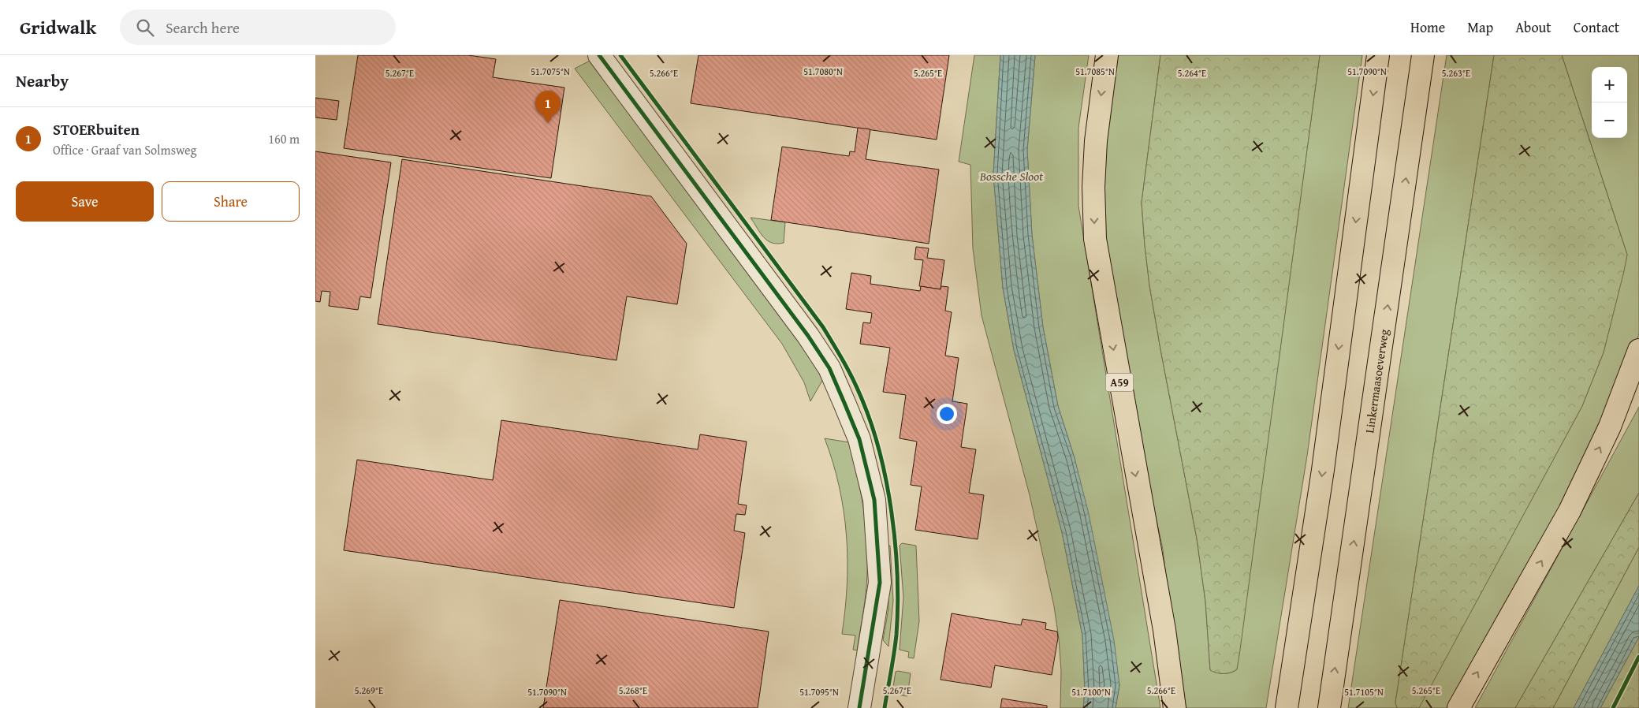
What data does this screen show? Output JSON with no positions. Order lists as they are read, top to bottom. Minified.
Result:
{"streets":{"highway":["Linkermaasoeverweg","A59"]},"water":["Bossche Sloot"],"page":{"header":"Gridwalk","search":"Search here","nav":["Home","Map","About","Contact"],"heading":"Nearby","map_buttons":["+","−"],"pins":"1","list":[{"mark":"1","name":"STOERbuiten","note":"Office · Graaf van Solmsweg","value":"160 m"}],"buttons":["Save","Share"]},"coordinates":["51.7075°N","51.7080°N","51.7085°N","51.7090°N","5.267°E","5.266°E","5.264°E","5.263°E","5.265°E","5.269°E","5.268°E","51.7095°N","51.7100°N","51.7105°N"]}
